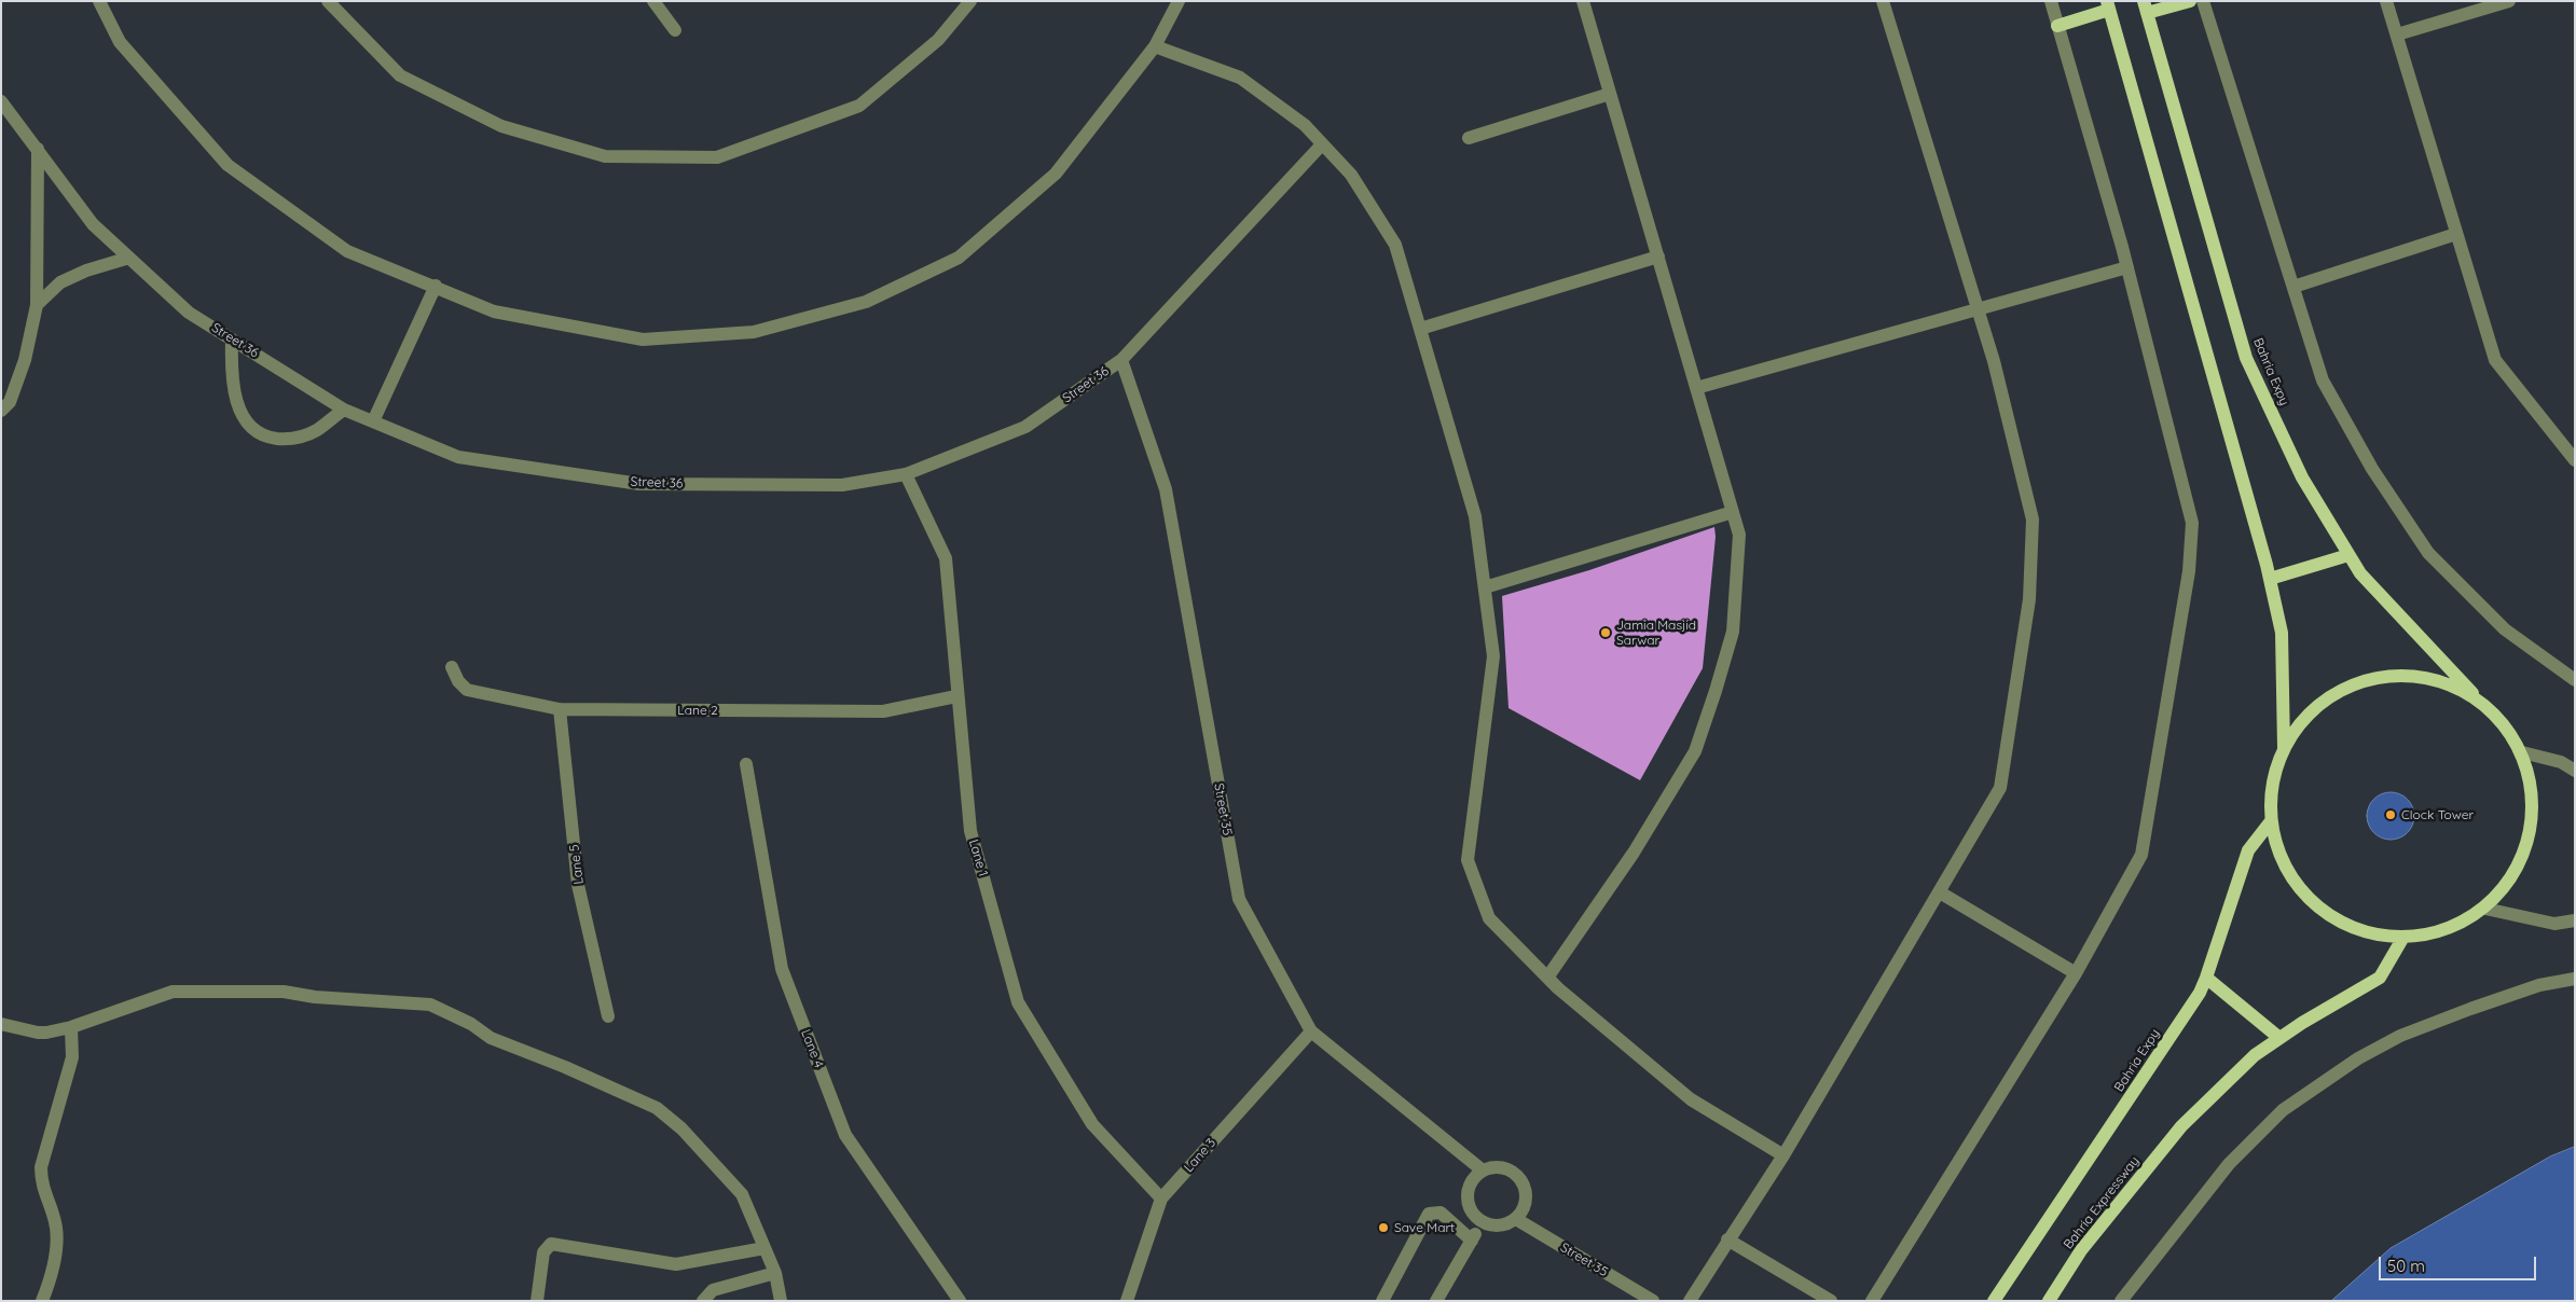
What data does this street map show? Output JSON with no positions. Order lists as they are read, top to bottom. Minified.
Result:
{"streets":{"main road":["Bahria Expy","Bahria Expressway"],"street":["Street 36","Lane 2","Street 35","Lane 1","Lane 5","Lane 4","Lane 3"]},"crossings":[["Street 36","Street 35"],["Street 36","Lane 1"],["Lane 2","Lane 1"],["Lane 2","Lane 5"],["Street 35","Lane 3"],["Lane 1","Lane 3"]],"places":["Jamia Masjid Sarwar","Clock Tower","Save Mart"],"scale_bar":"50 m"}
